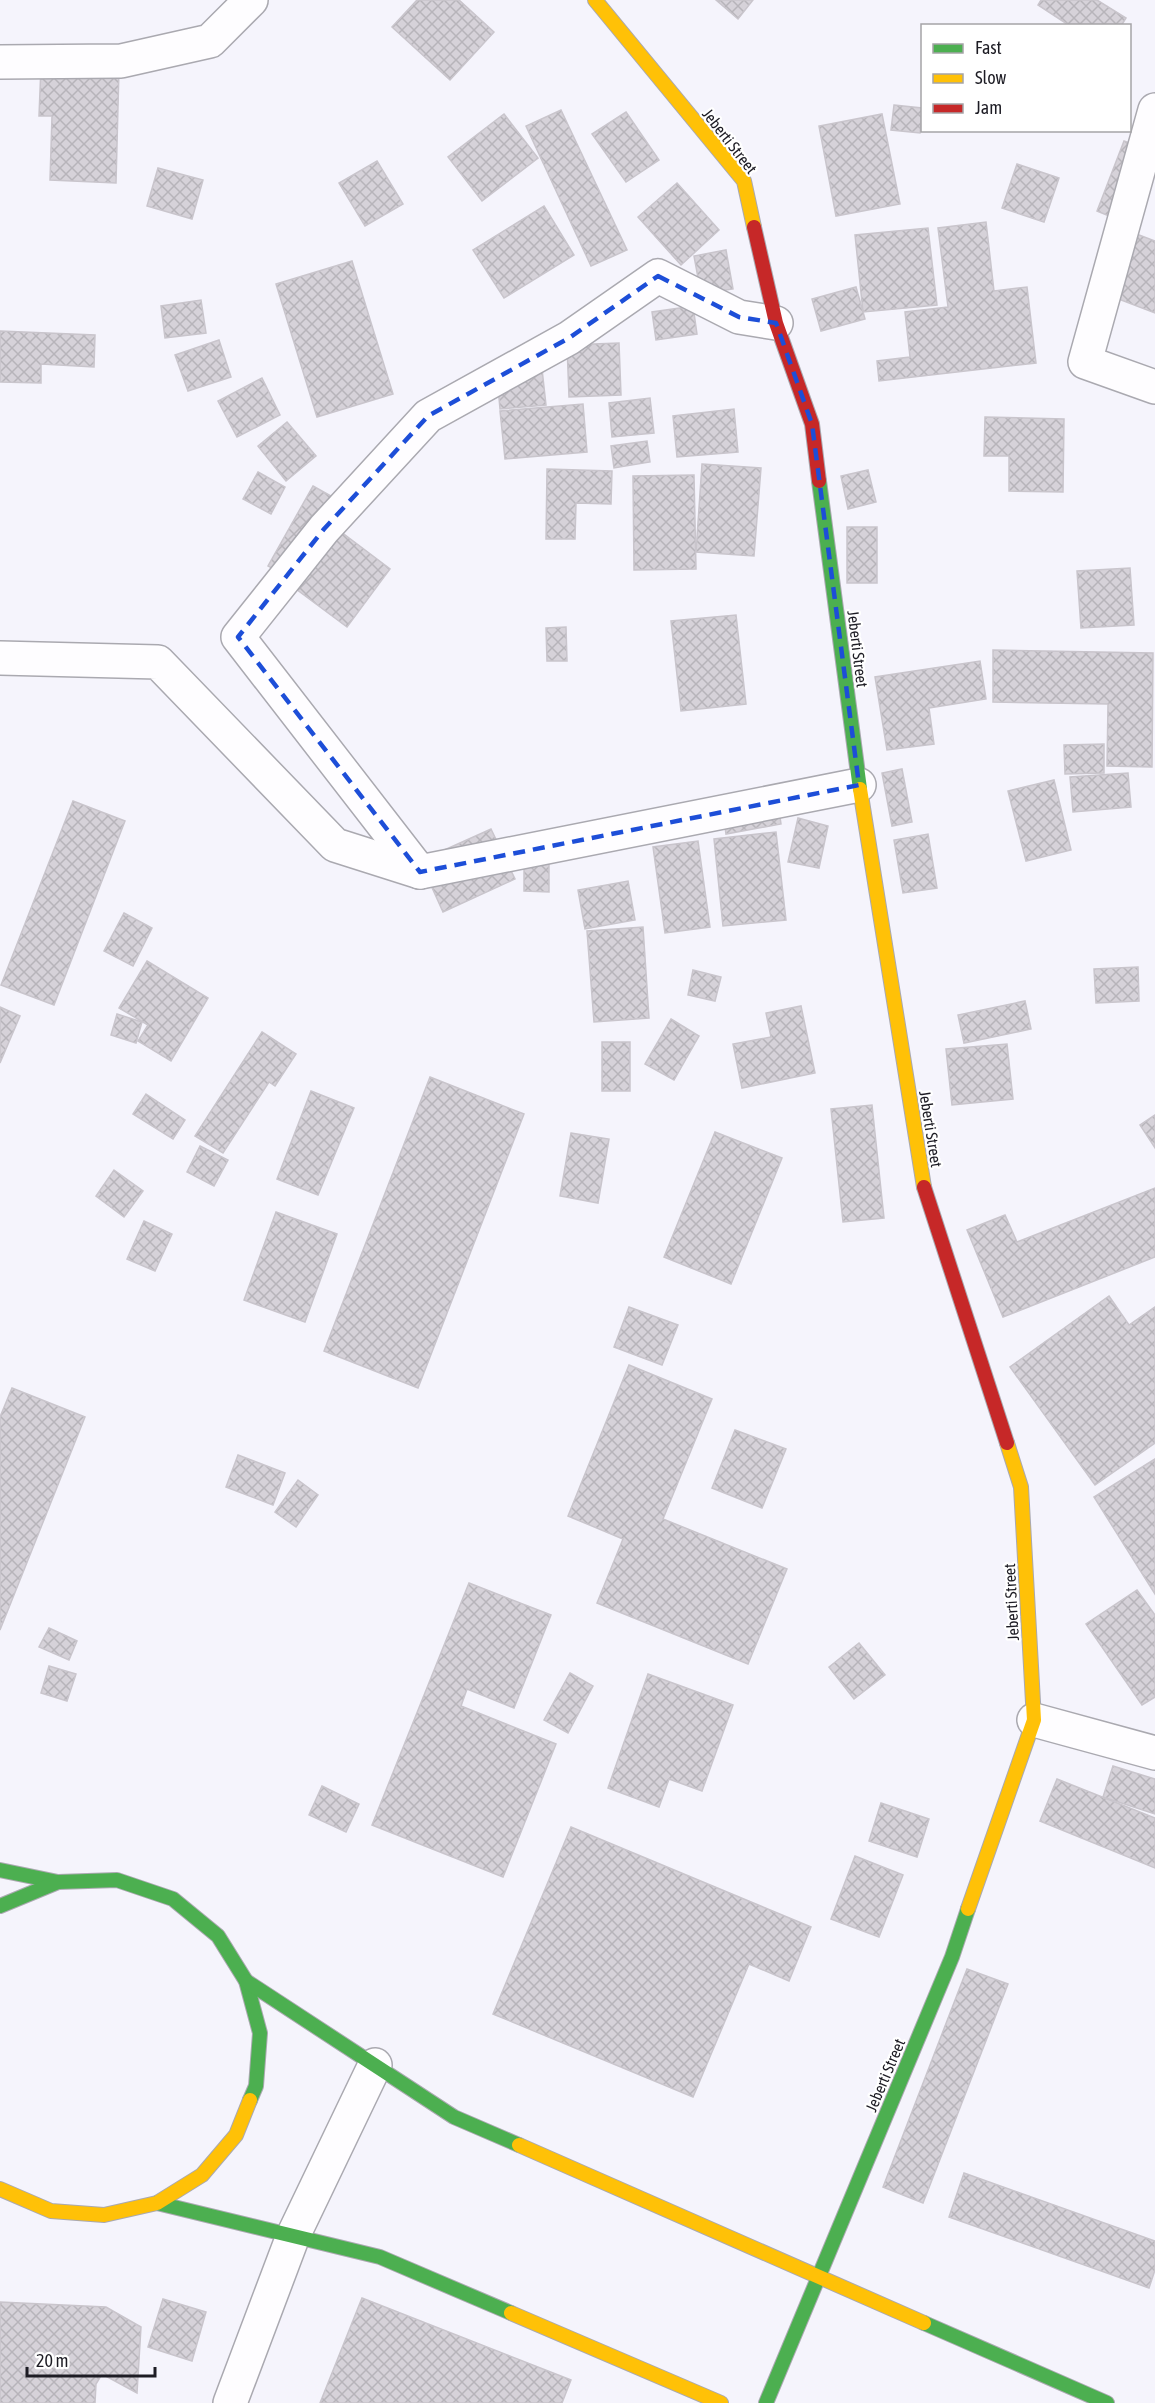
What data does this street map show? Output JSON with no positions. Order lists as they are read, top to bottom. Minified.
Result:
{"streets":{"street":["Jeberti Street"]},"legend":["Fast","Slow","Jam"],"scale_bar":"20 m"}
